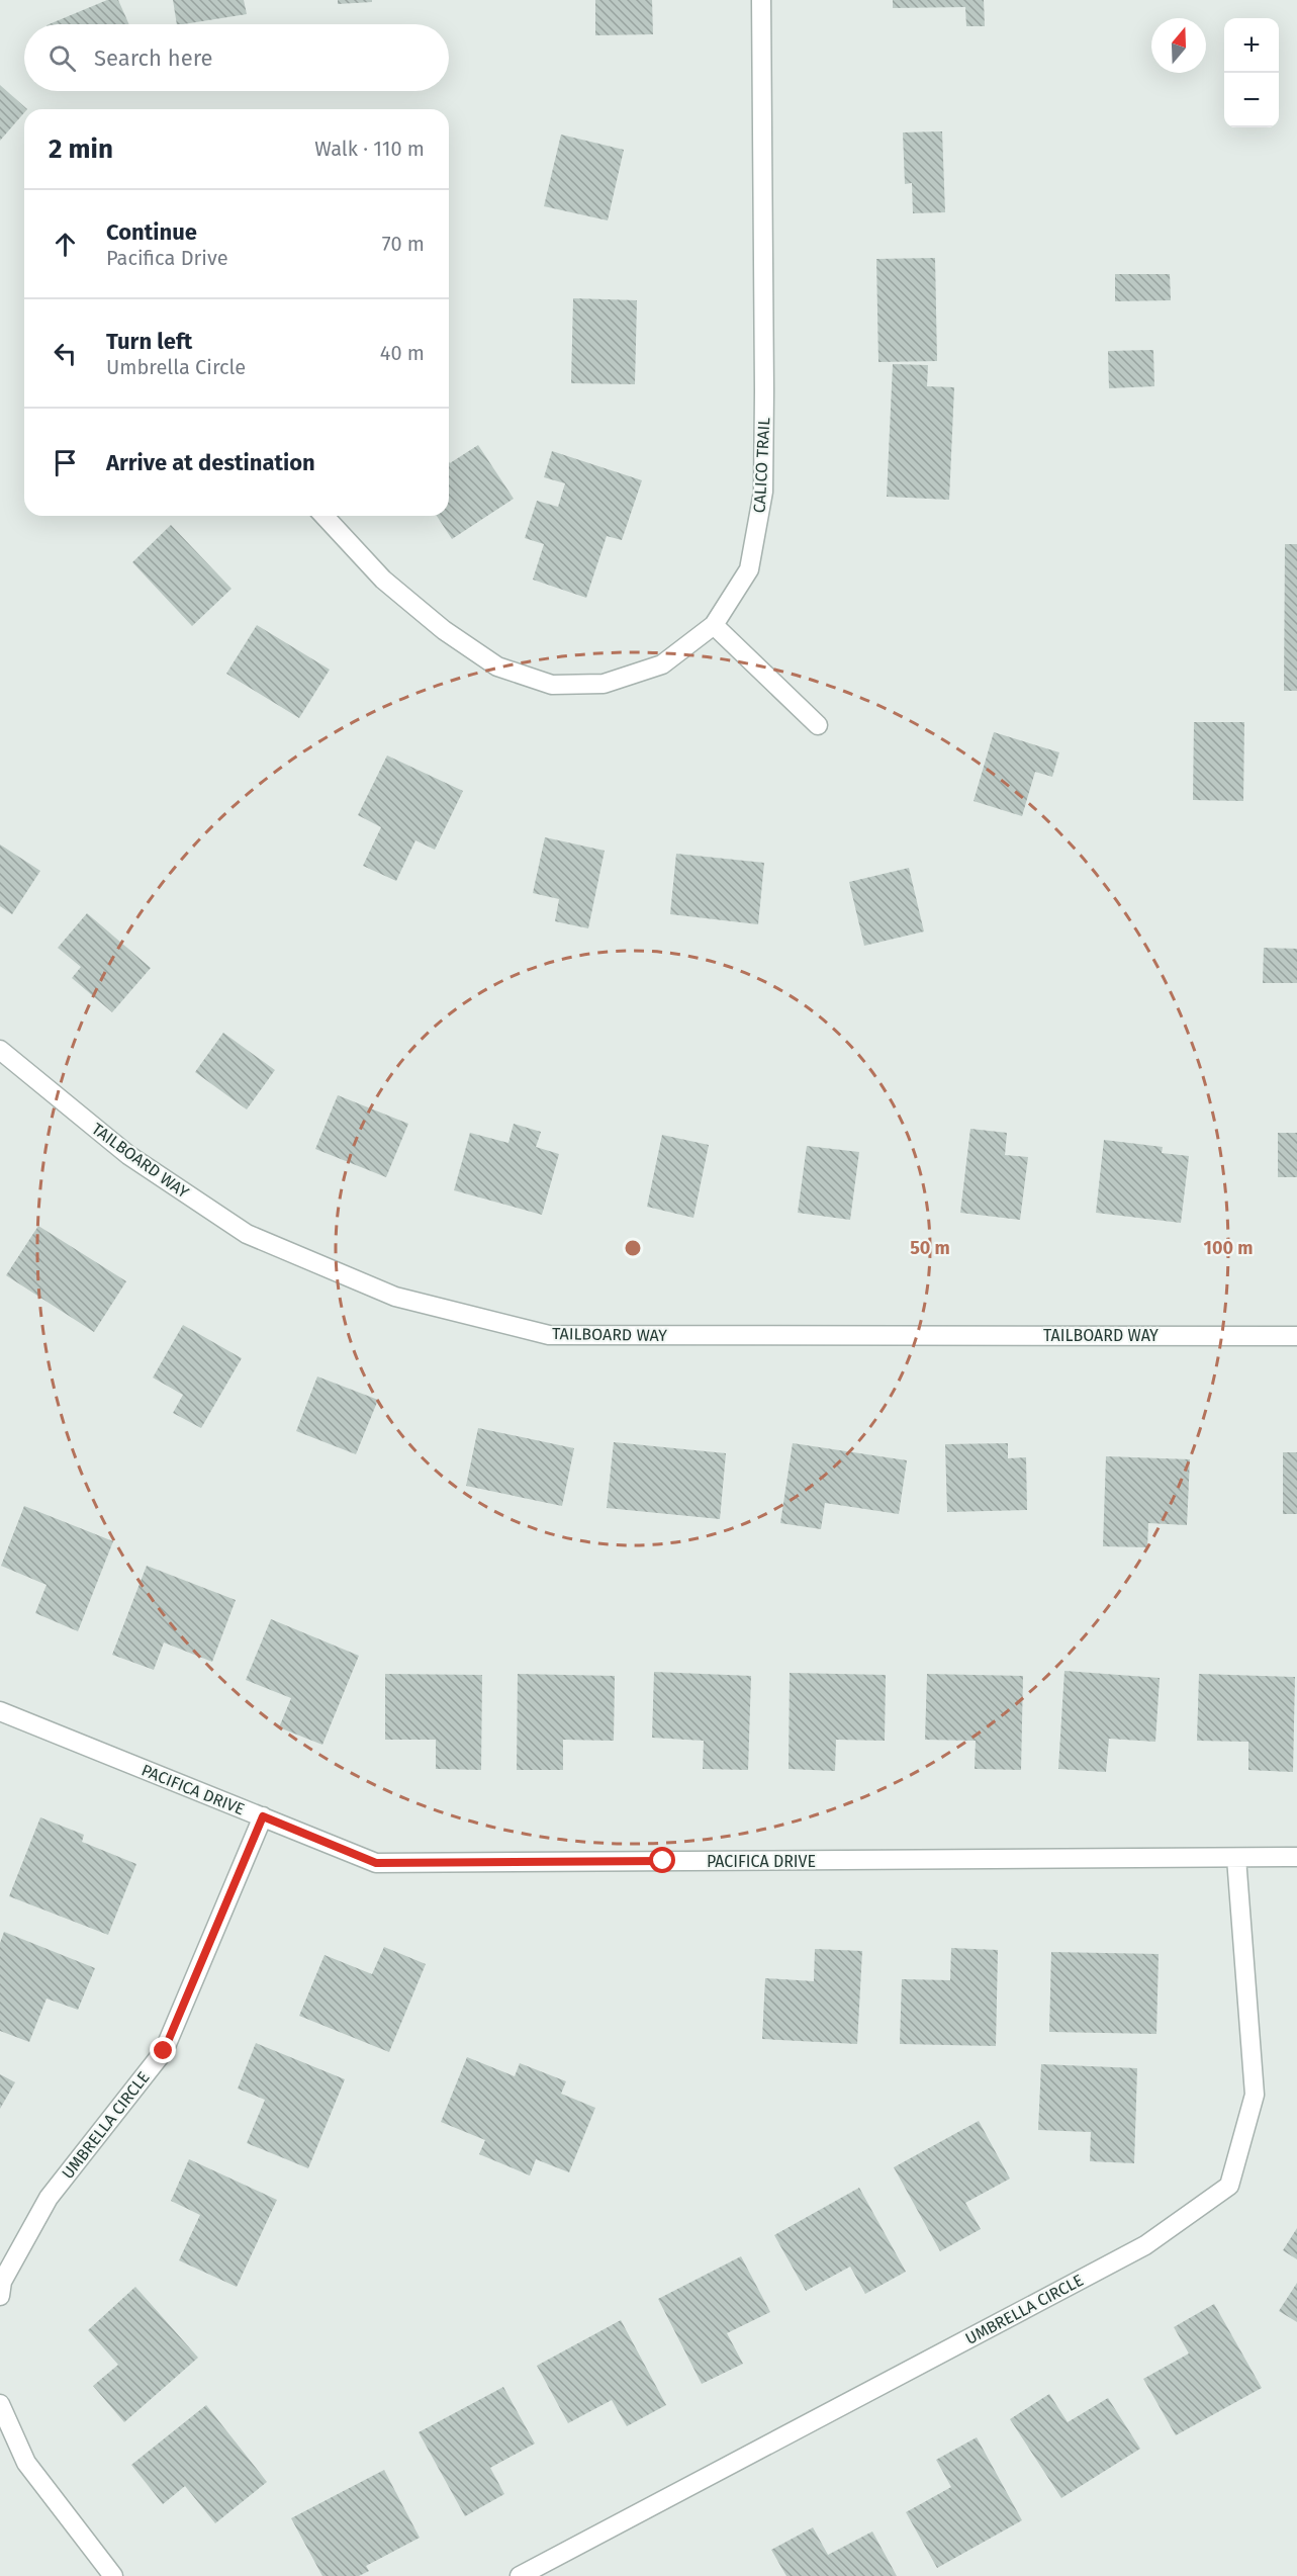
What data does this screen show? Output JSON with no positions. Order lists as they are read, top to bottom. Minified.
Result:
{"streets":{"street":["CALICO TRAIL","TAILBOARD WAY","PACIFICA DRIVE","UMBRELLA CIRCLE"]},"crossings":[["PACIFICA DRIVE","UMBRELLA CIRCLE"]],"north":"top","page":{"map_buttons":["+","−"],"search":"Search here","heading":["2 min","Walk · 110 m"],"list":[["Continue","Pacifica Drive","70 m"],["Turn left","Umbrella Circle","40 m"],"Arrive at destination"]},"rings":["50 m","100 m"]}
